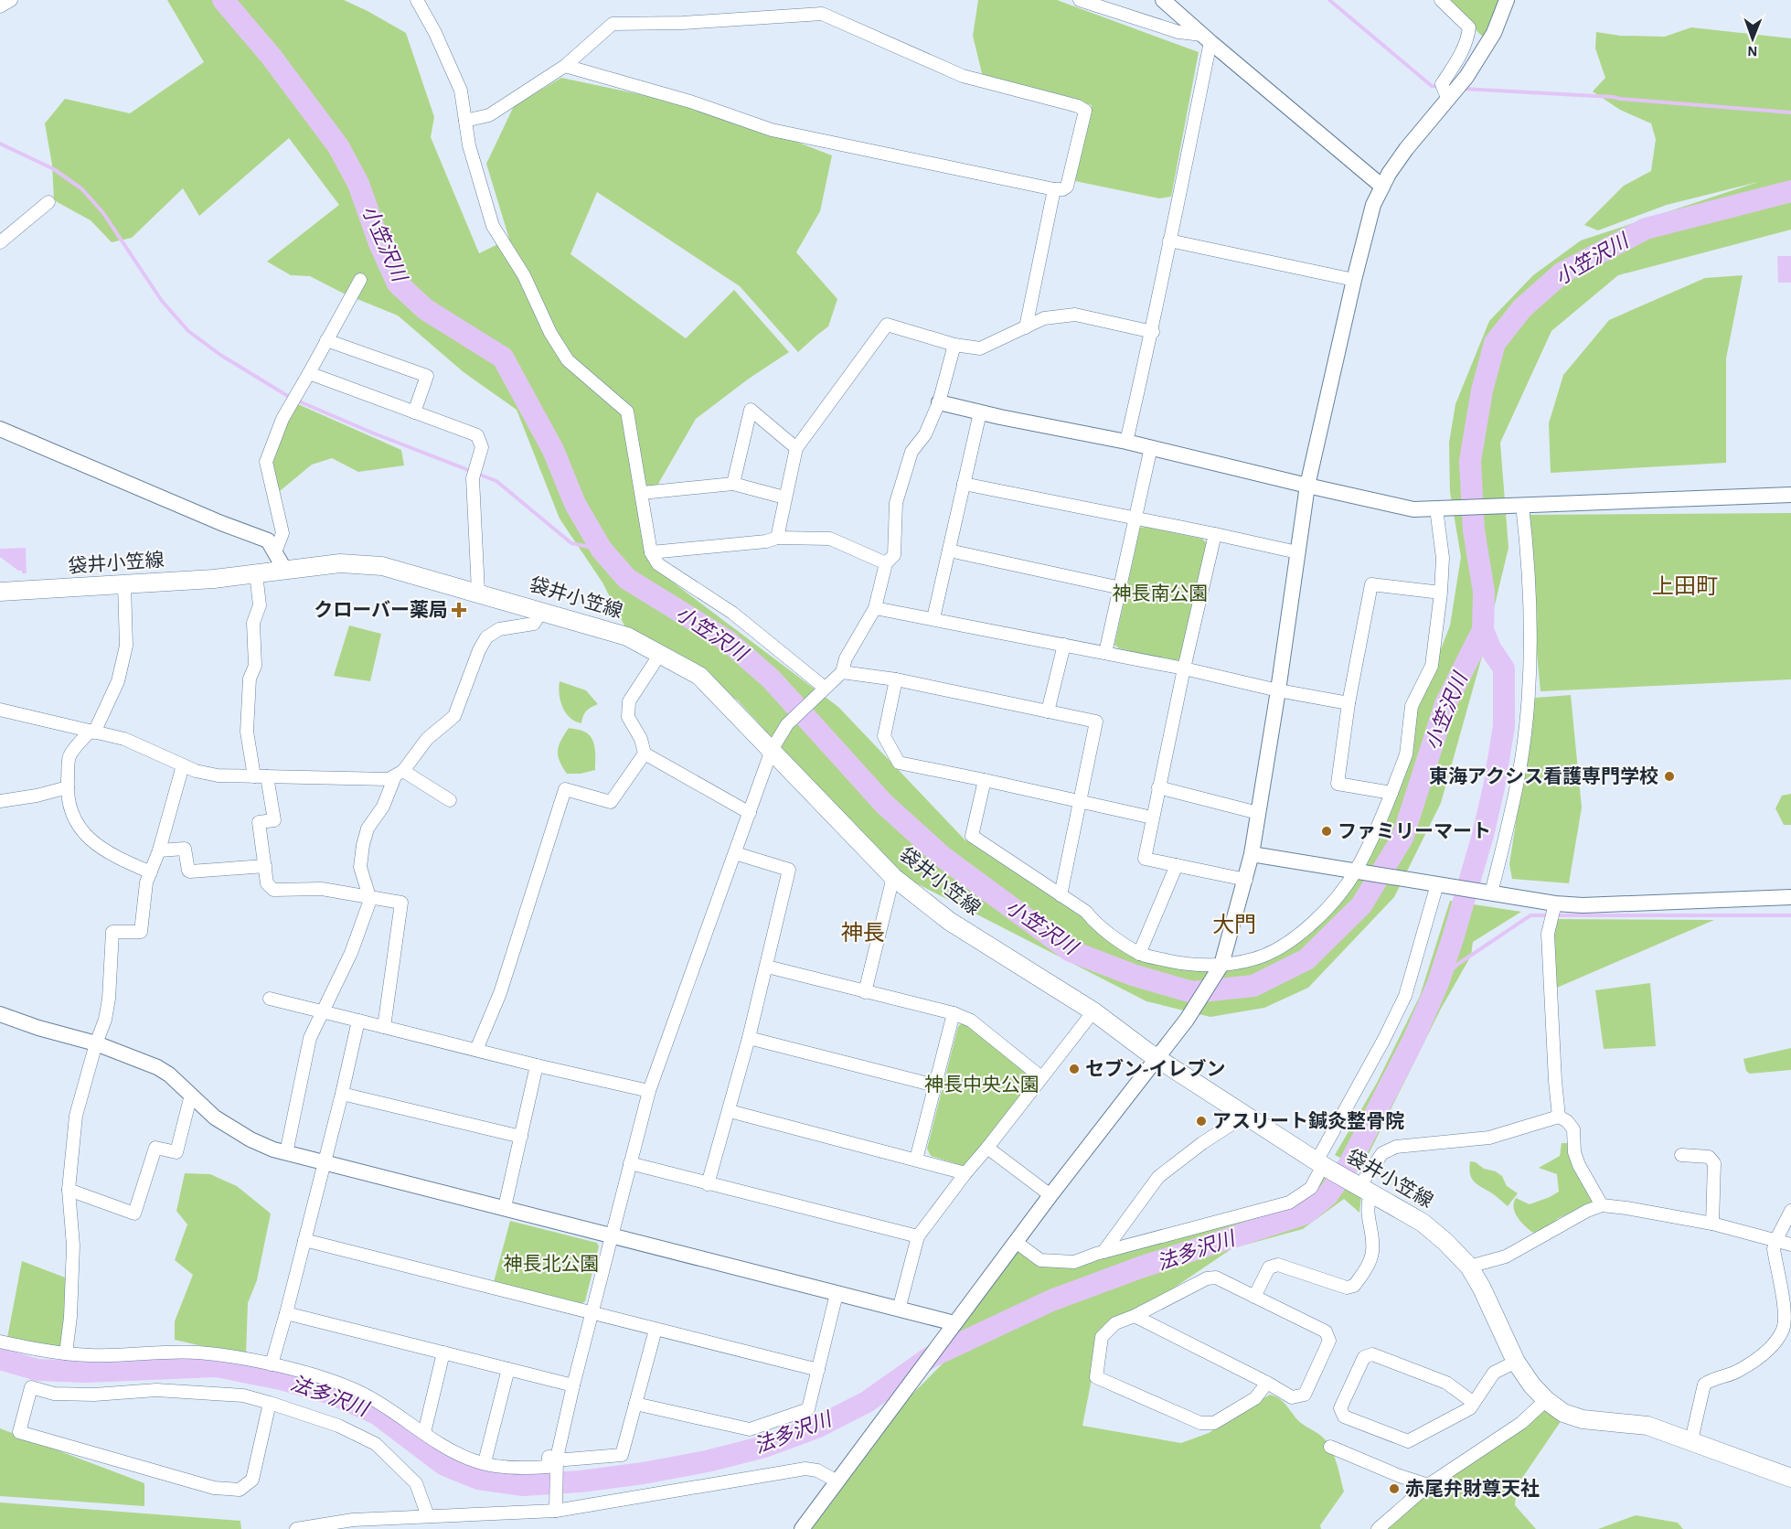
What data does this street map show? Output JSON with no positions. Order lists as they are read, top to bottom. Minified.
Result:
{"streets":{"main road":["袋井小笠線"]},"districts":["上田町","大門","神長"],"water":["小笠沢川","法多沢川"],"parks":["神長南公園","神長中央公園","神長北公園"],"places":{"health":["クローバー薬局"],"other":["東海アクシス看護専門学校","ファミリーマート","セブン-イレブン","アスリート鍼灸整骨院","赤尾弁財尊天社"]},"north":"bottom"}
